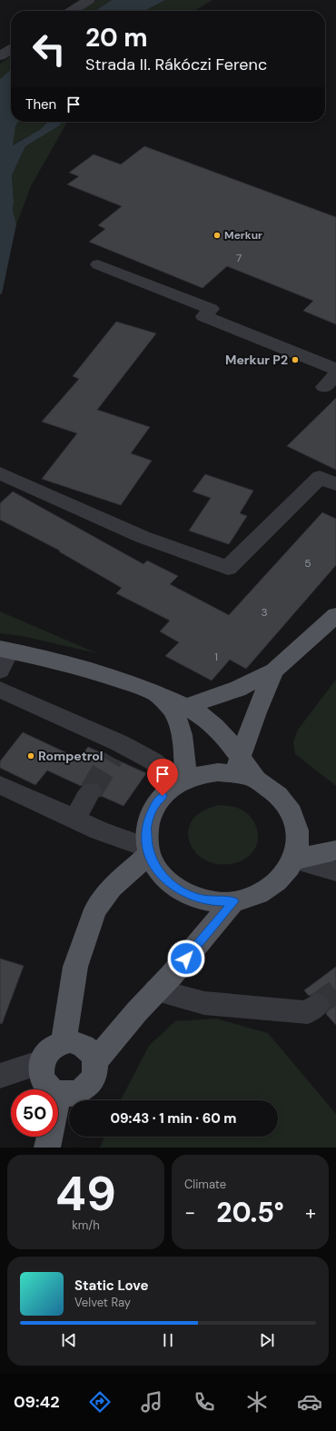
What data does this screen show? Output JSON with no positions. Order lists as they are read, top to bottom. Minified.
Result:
{"places":["Merkur","Merkur P2","Rompetrol"],"house_numbers":["7","5","3","1"],"page":{"turn":["20 m","Strada II. Rákóczi Ferenc"],"then":"Then","limit":"50","trip":"09:43 · 1 min · 60 m","tile":[["49","km/h"],"Climate"],"heat":["−","20.5°","+"],"song":["Static Love","Velvet Ray"],"tabs":"09:42"}}
